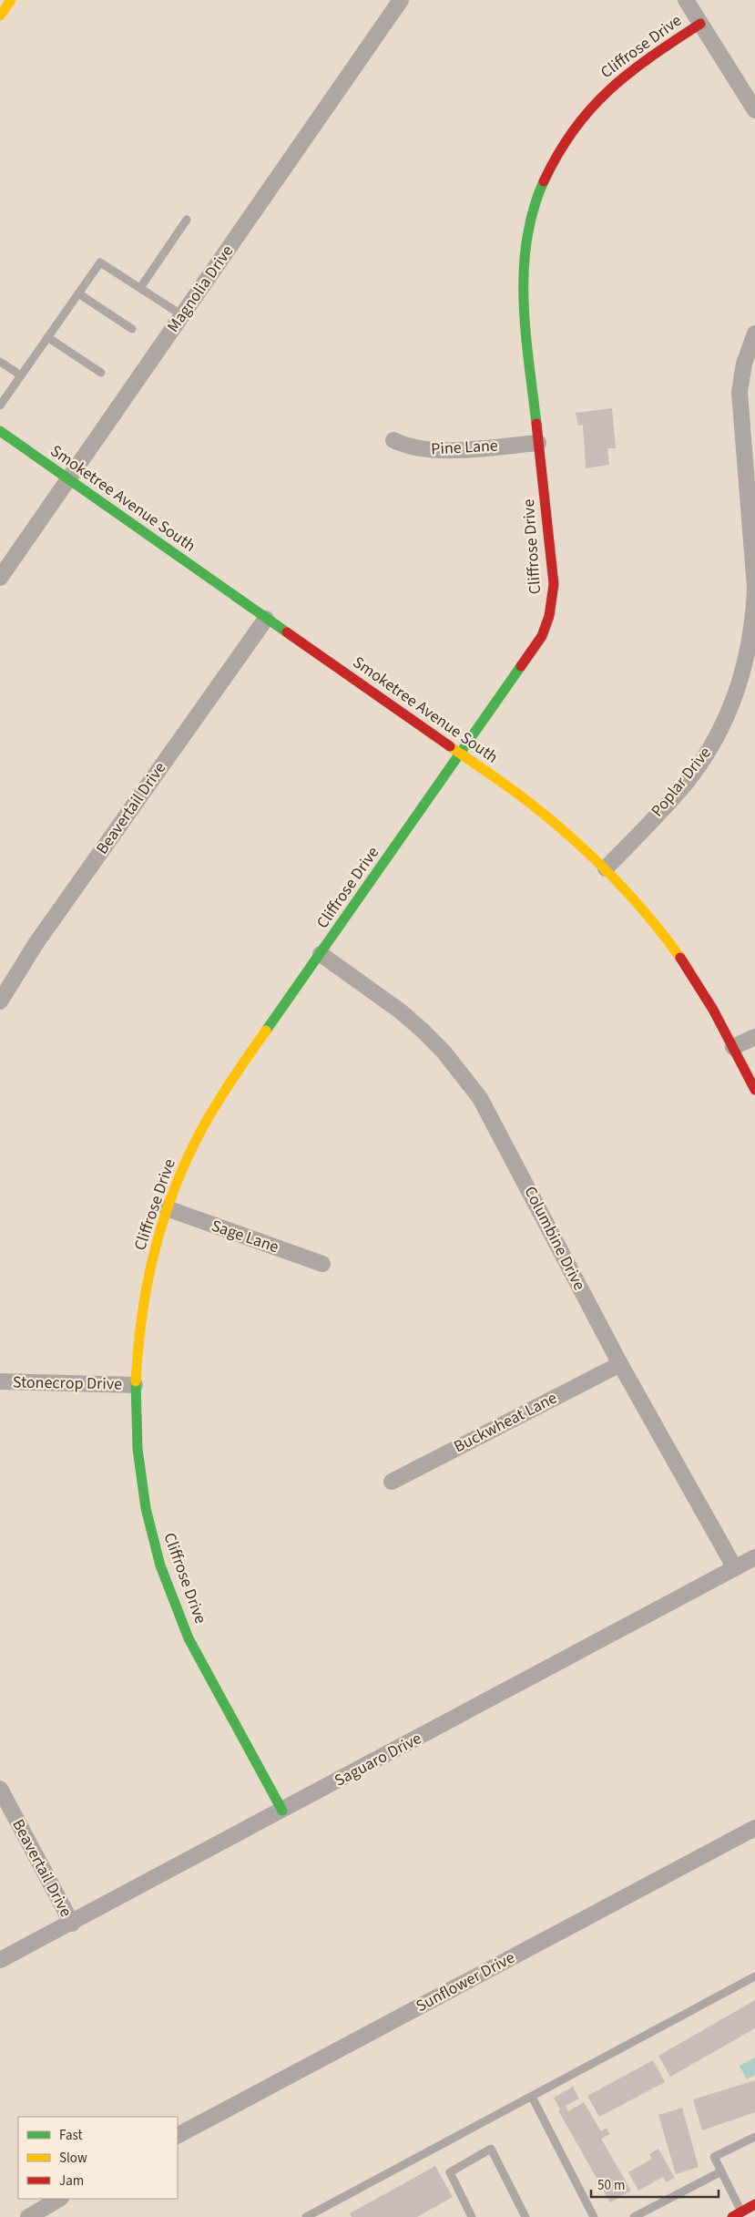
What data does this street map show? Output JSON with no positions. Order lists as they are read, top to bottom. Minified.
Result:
{"streets":{"street":["Cliffrose Drive","Magnolia Drive","Pine Lane","Smoketree Avenue South","Poplar Drive","Beavertail Drive","Sage Lane","Columbine Drive","Stonecrop Drive","Buckwheat Lane","Saguaro Drive","Sunflower Drive"]},"crossings":[["Cliffrose Drive","Pine Lane"],["Cliffrose Drive","Smoketree Avenue South"],["Cliffrose Drive","Sage Lane"],["Cliffrose Drive","Columbine Drive"],["Cliffrose Drive","Stonecrop Drive"],["Cliffrose Drive","Saguaro Drive"],["Magnolia Drive","Smoketree Avenue South"],["Smoketree Avenue South","Poplar Drive"],["Smoketree Avenue South","Beavertail Drive"],["Beavertail Drive","Saguaro Drive"],["Columbine Drive","Buckwheat Lane"],["Columbine Drive","Saguaro Drive"]],"legend":["Fast","Slow","Jam"],"scale_bar":"50 m"}
